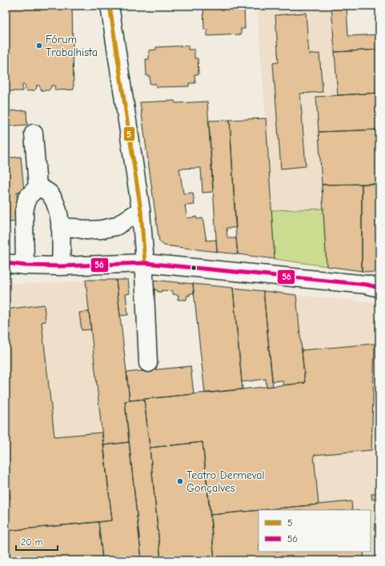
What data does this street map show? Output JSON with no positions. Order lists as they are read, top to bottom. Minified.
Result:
{"places":["Fórum Trabalhista","Teatro Dermeval Gonçalves"],"lines":["transit line 5","transit line 56"],"legend":["5","56"],"scale_bar":"20 m"}
